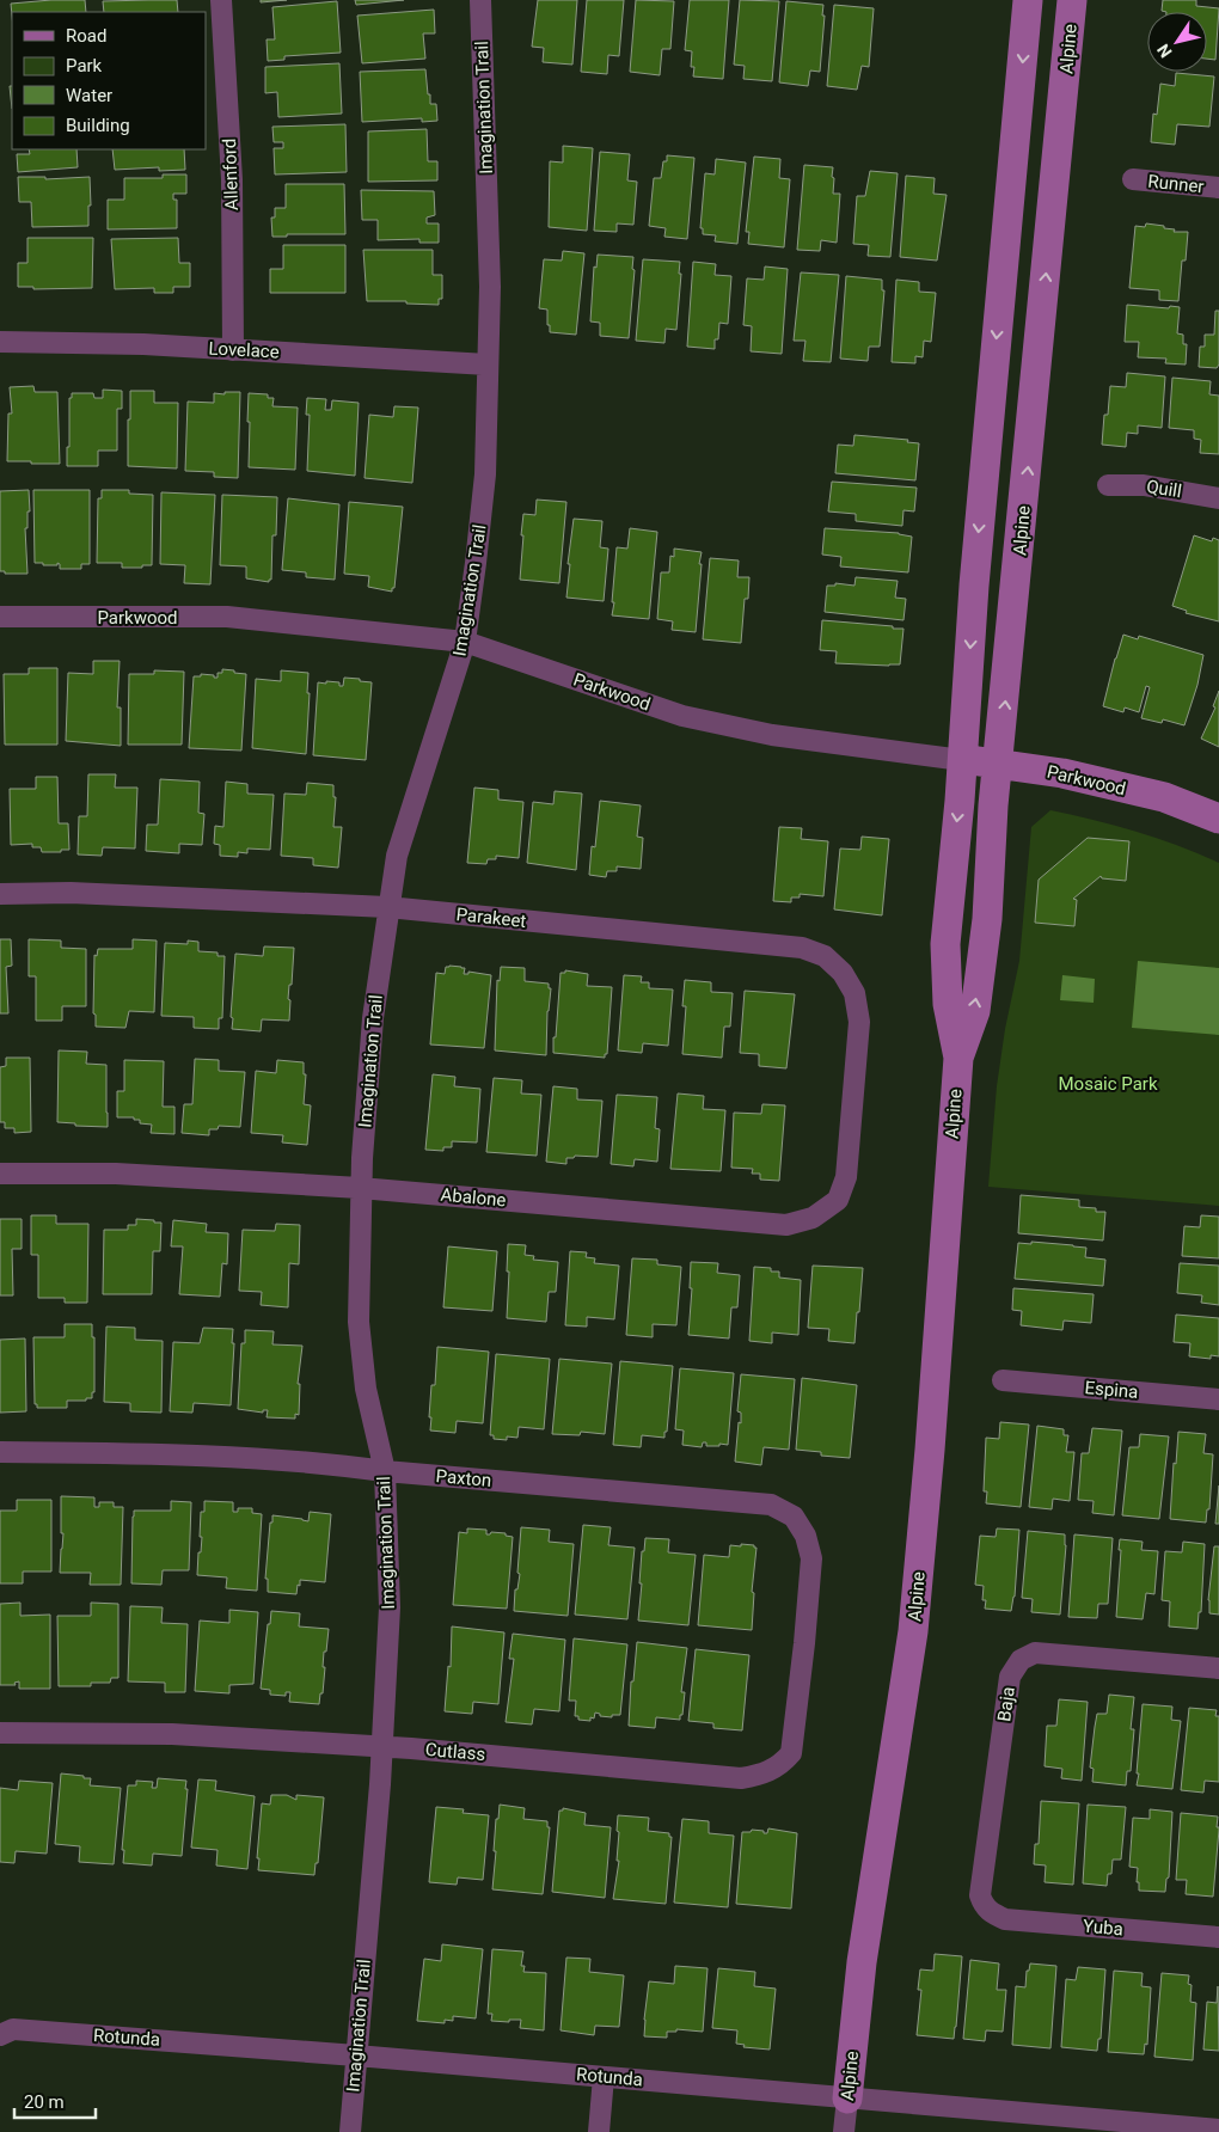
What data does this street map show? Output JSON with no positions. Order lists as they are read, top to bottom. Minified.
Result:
{"streets":{"street":["Alpine","Imagination Trail","Allenford","Runner","Lovelace","Quill","Parkwood","Parakeet","Abalone","Espina","Paxton","Baja","Cutlass","Yuba","Rotunda"]},"crossings":[["Alpine","Parkwood"],["Alpine","Rotunda"],["Imagination Trail","Lovelace"],["Imagination Trail","Parkwood"],["Imagination Trail","Parakeet"],["Imagination Trail","Abalone"],["Imagination Trail","Paxton"],["Imagination Trail","Cutlass"],["Imagination Trail","Rotunda"],["Allenford","Lovelace"],["Parakeet","Abalone"],["Paxton","Cutlass"],["Baja","Yuba"]],"parks":["Mosaic Park"],"legend":["Road","Park","Water","Building"],"scale_bar":"20 m","north":"bottom left"}
